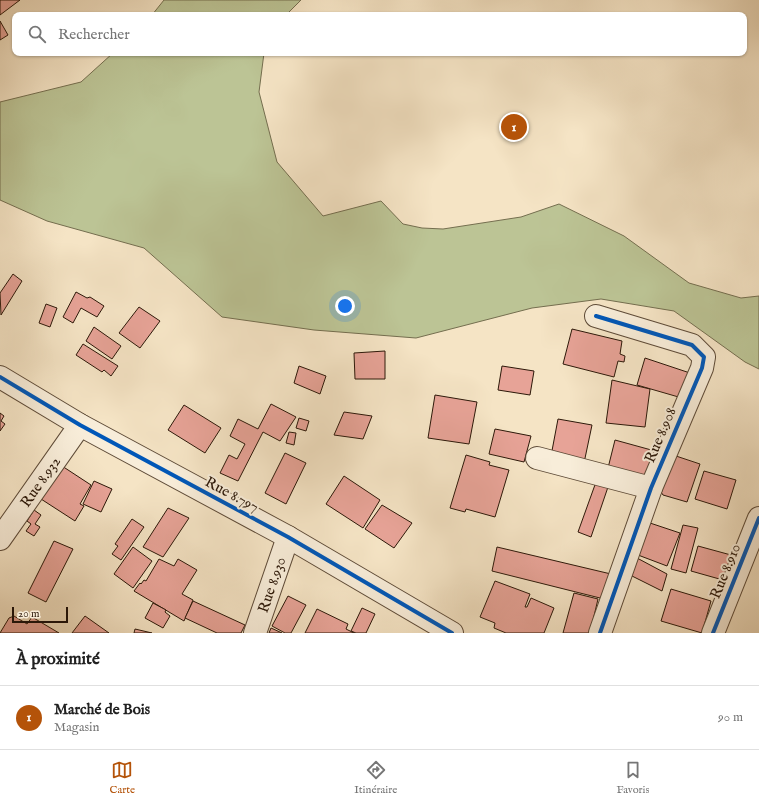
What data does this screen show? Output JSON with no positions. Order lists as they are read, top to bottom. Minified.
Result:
{"streets":{"street":["Rue 8.908","Rue 8.932","Rue 8.797","Rue 8.910","Rue 8.930"]},"crossings":[["Rue 8.932","Rue 8.797"],["Rue 8.797","Rue 8.930"]],"scale_bar":"20 m","page":{"search":"Rechercher","pins":"1","scale":"20 m","heading":"À proximité","list":[{"mark":"1","name":"Marché de Bois","note":"Magasin","value":"90 m"}],"nav":["Carte","Itinéraire","Favoris"]}}
